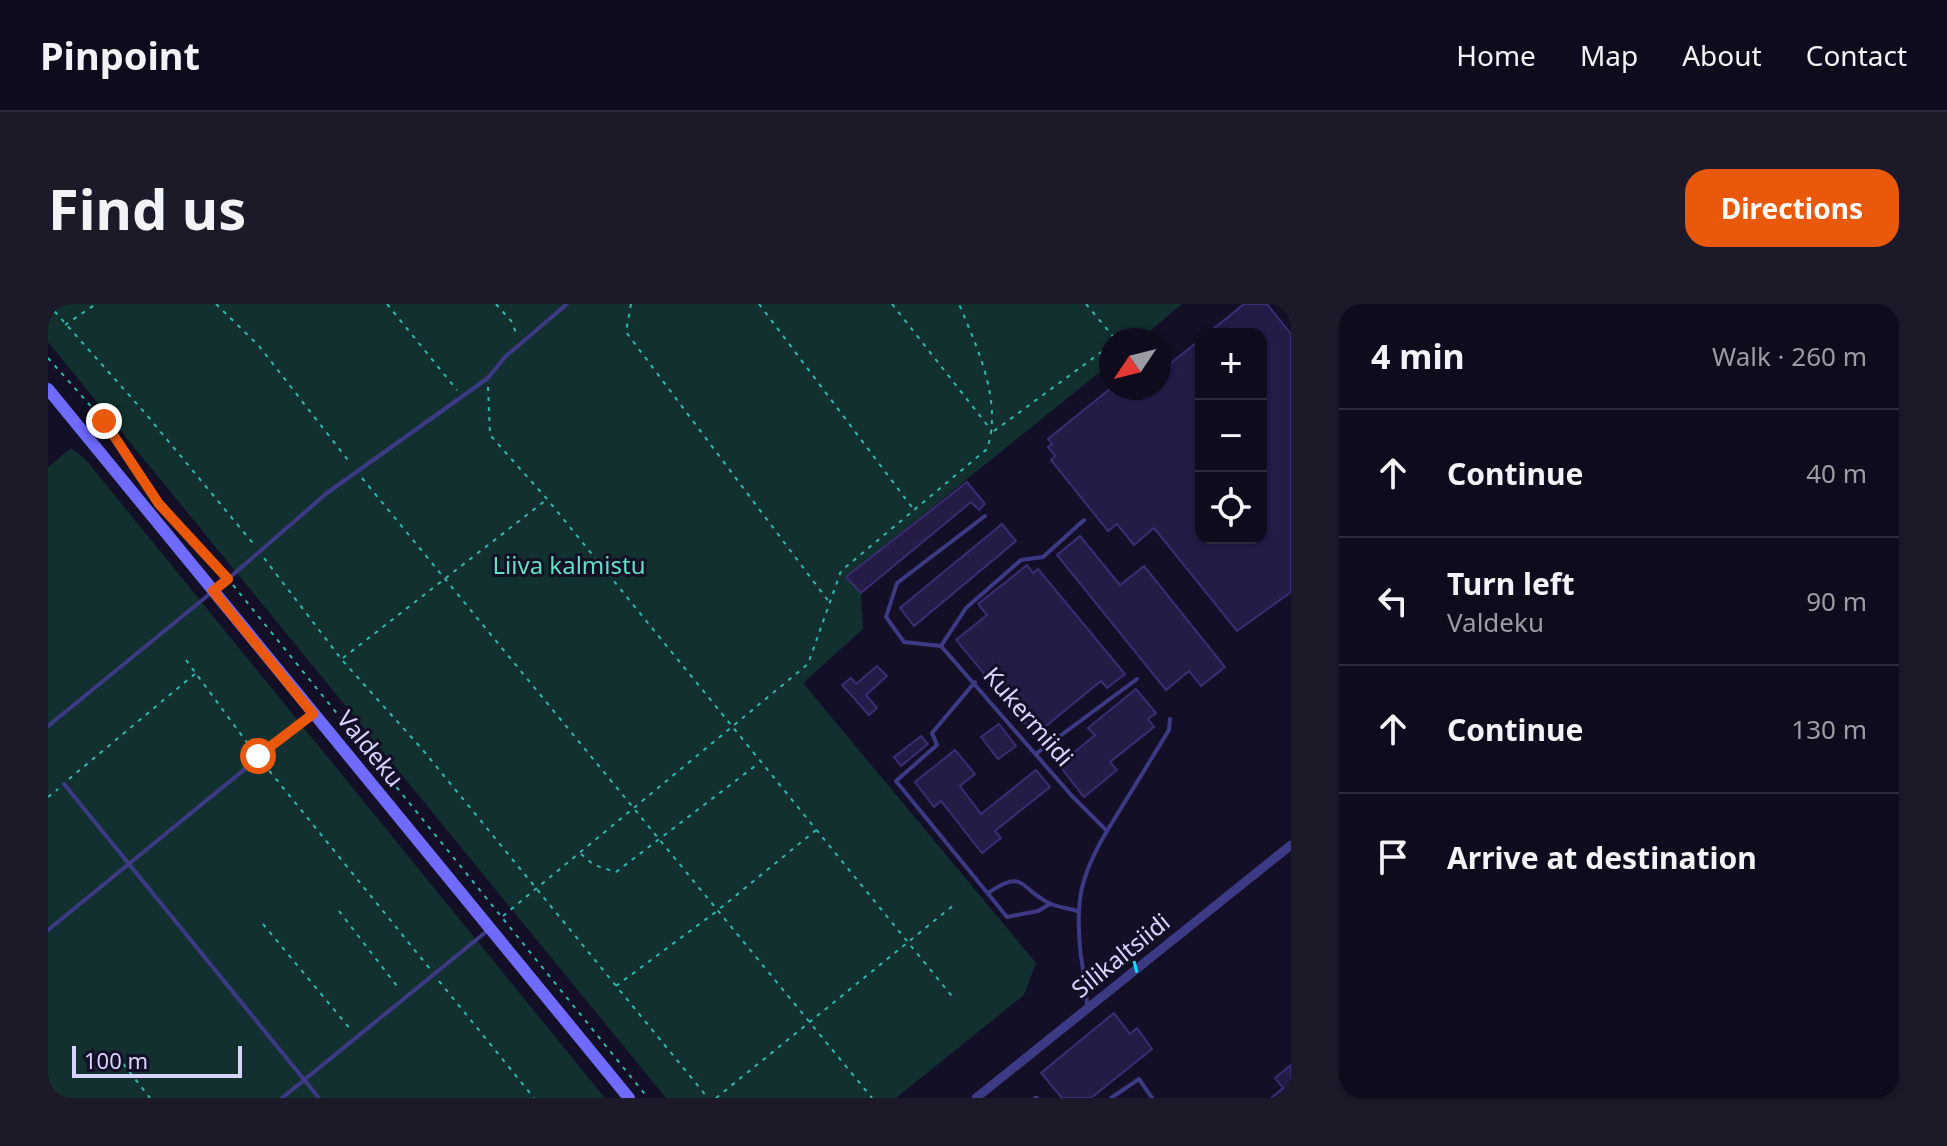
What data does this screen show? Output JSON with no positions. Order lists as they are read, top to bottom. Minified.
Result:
{"streets":{"street":["Valdeku","Silikaltsiidi"],"lane":["Kukermiidi"]},"parks":["Liiva kalmistu"],"scale_bar":"100 m","north":"bottom left","page":{"header":"Pinpoint","nav":["Home","Map","About","Contact"],"buttons":"Directions","title":"Find us","heading":["4 min","Walk · 260 m"],"map_buttons":["+","−"],"list":[["Continue","40 m"],["Turn left","Valdeku","90 m"],["Continue","130 m"],"Arrive at destination"],"scale":"100 m"}}
